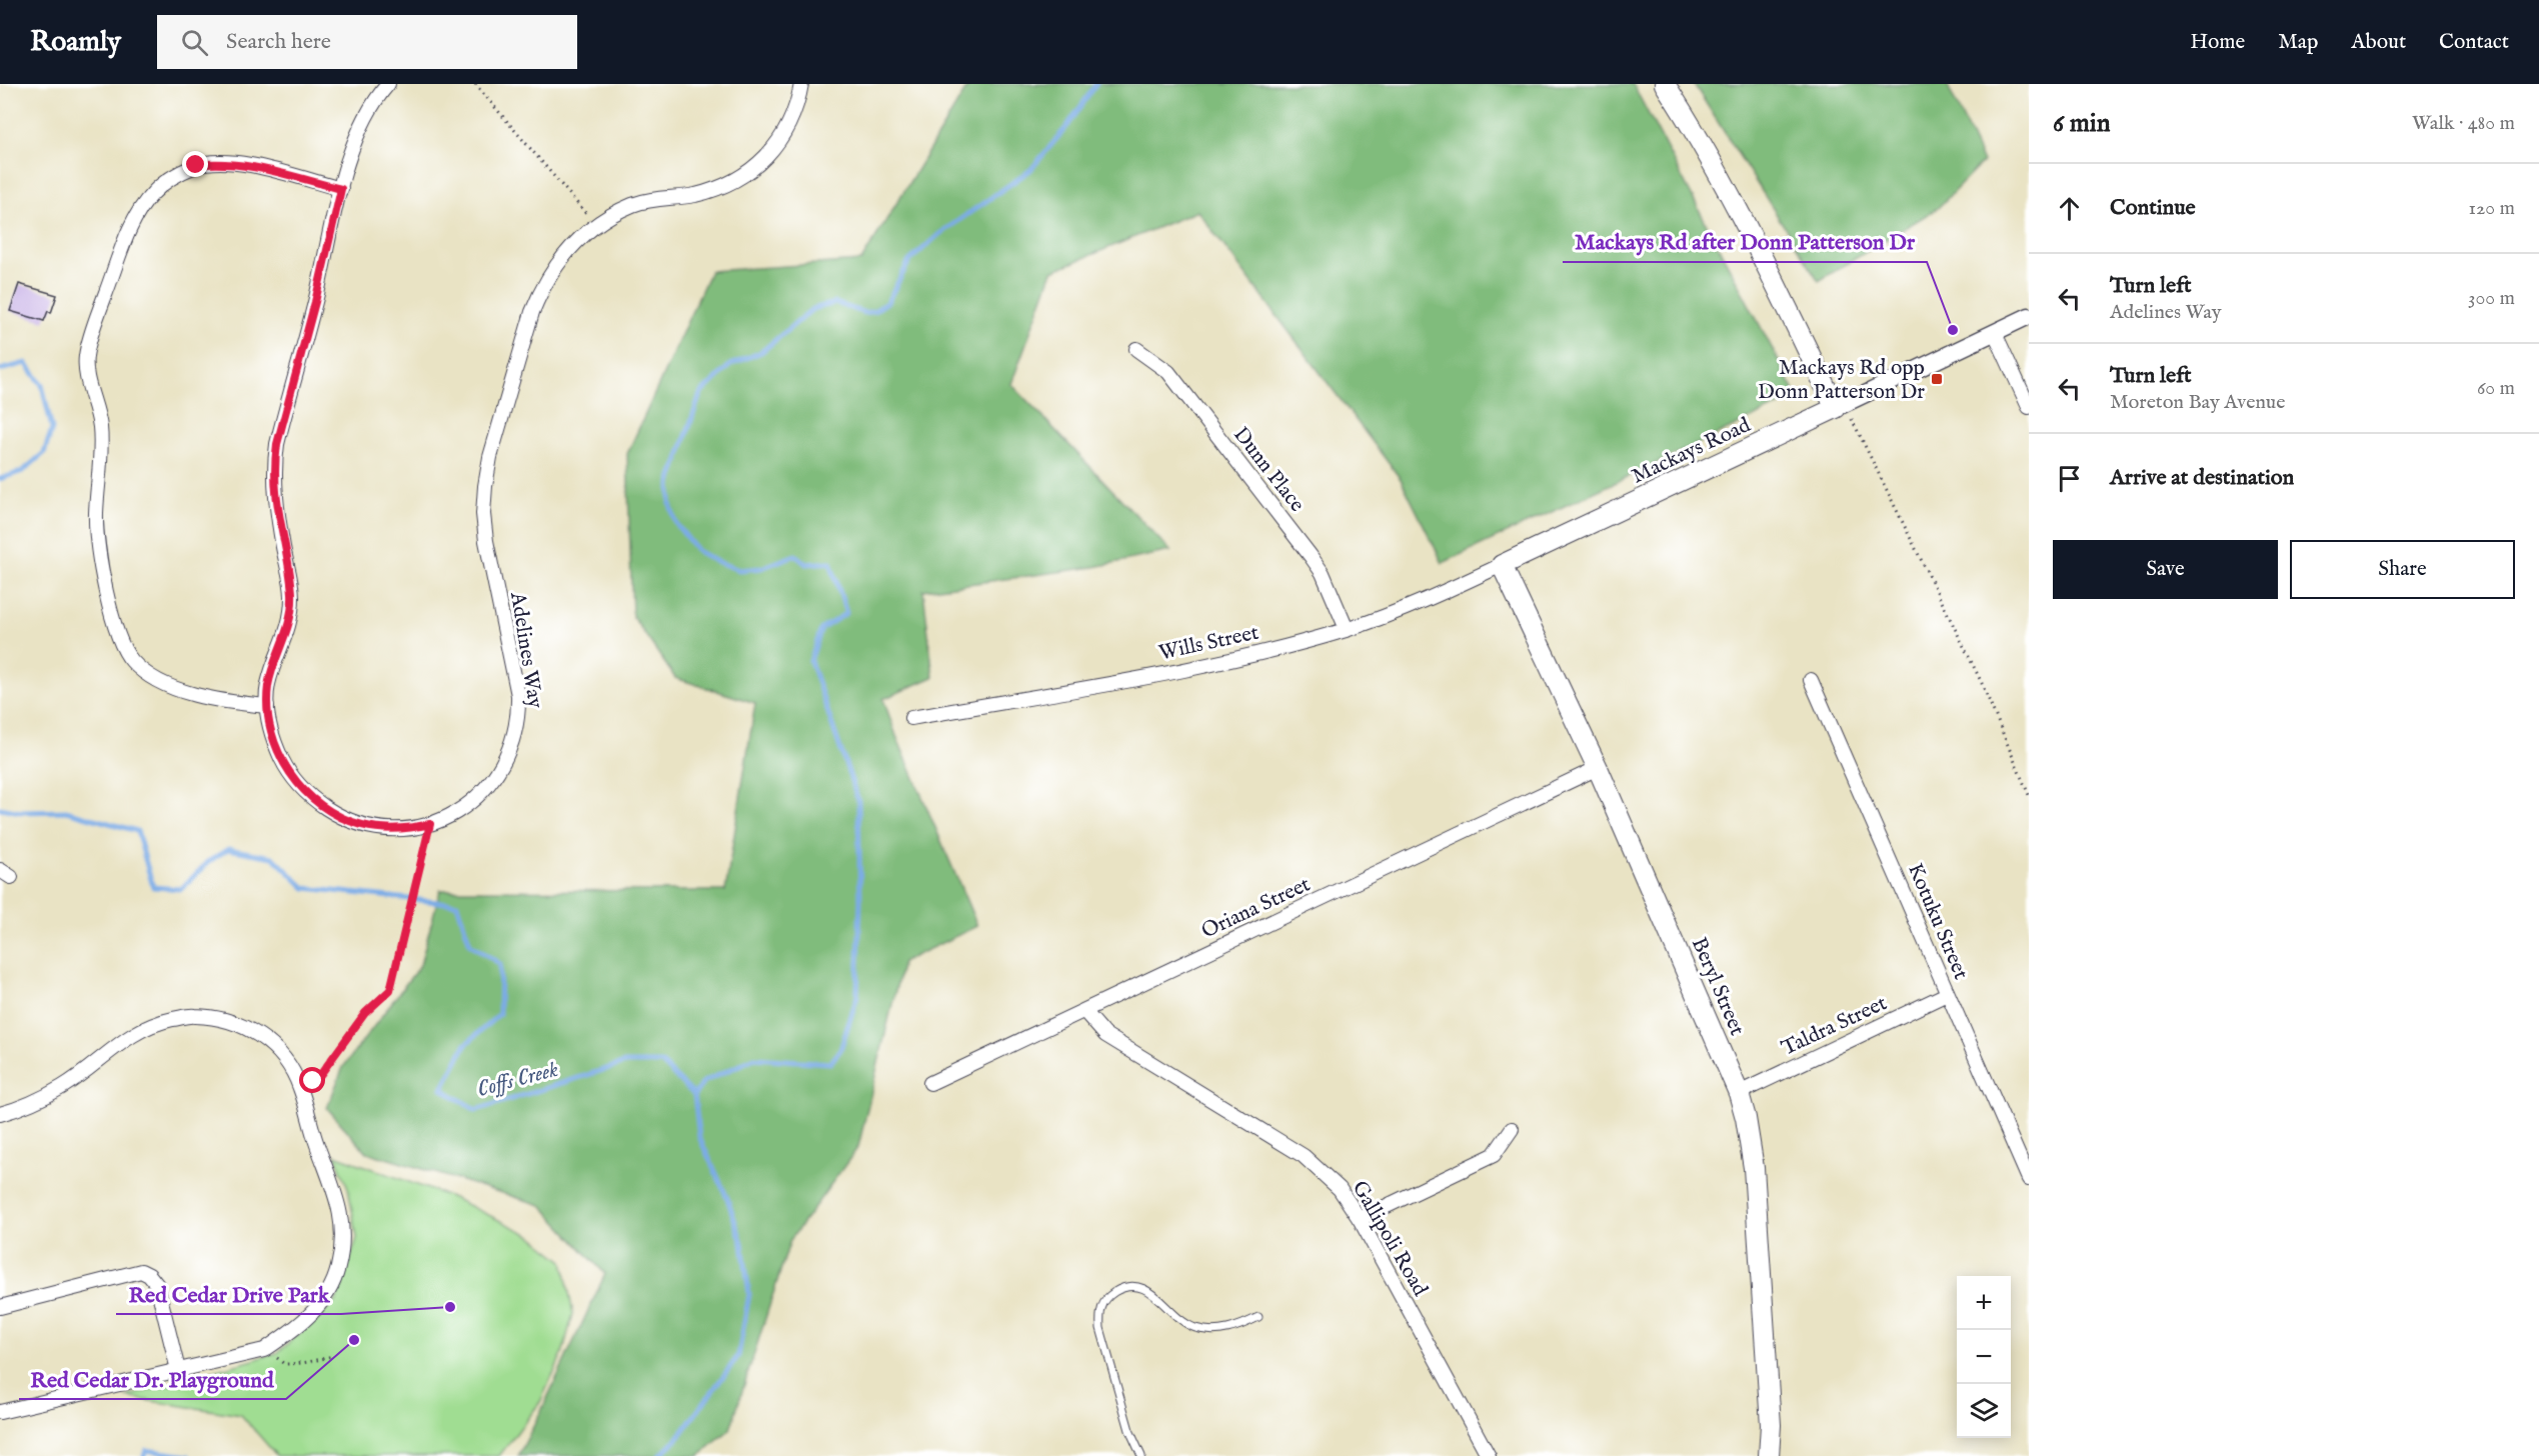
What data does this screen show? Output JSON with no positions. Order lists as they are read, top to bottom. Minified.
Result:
{"streets":{"main road":["Mackays Road","Beryl Street"],"street":["Dunn Place","Wills Street","Adelines Way","Oriana Street","Kotuku Street","Taldra Street","Gallipoli Road"]},"crossings":[["Mackays Road","Wills Street"],["Mackays Road","Beryl Street"],["Dunn Place","Wills Street"],["Wills Street","Beryl Street"],["Oriana Street","Beryl Street"],["Oriana Street","Gallipoli Road"],["Kotuku Street","Taldra Street"],["Beryl Street","Taldra Street"]],"water":["Coffs Creek"],"places":{"other":["Mackays Rd after Donn Patterson Dr","Red Cedar Drive Park","Red Cedar Dr. Playground"],"transit":["Mackays Rd opp Donn Patterson Dr"]},"page":{"header":"Roamly","search":"Search here","nav":["Home","Map","About","Contact"],"heading":["6 min","Walk · 480 m"],"list":[["Continue","120 m"],["Turn left","Adelines Way","300 m"],["Turn left","Moreton Bay Avenue","60 m"],"Arrive at destination"],"buttons":["Save","Share"],"map_buttons":["+","−"]}}
